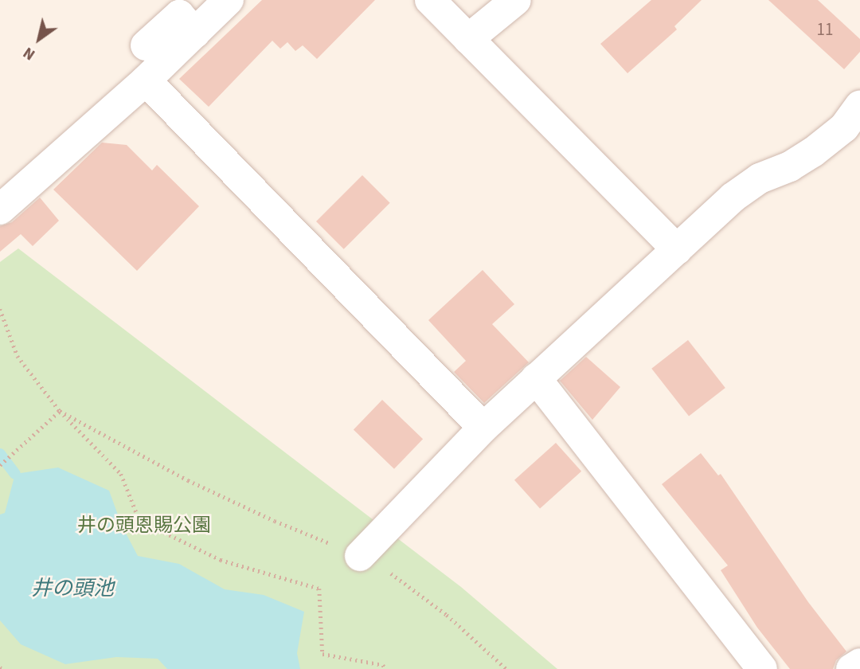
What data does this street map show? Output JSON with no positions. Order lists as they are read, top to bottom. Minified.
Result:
{"water":["井の頭池"],"parks":["井の頭恩賜公園"],"house_numbers":["11"],"north":"bottom left"}
